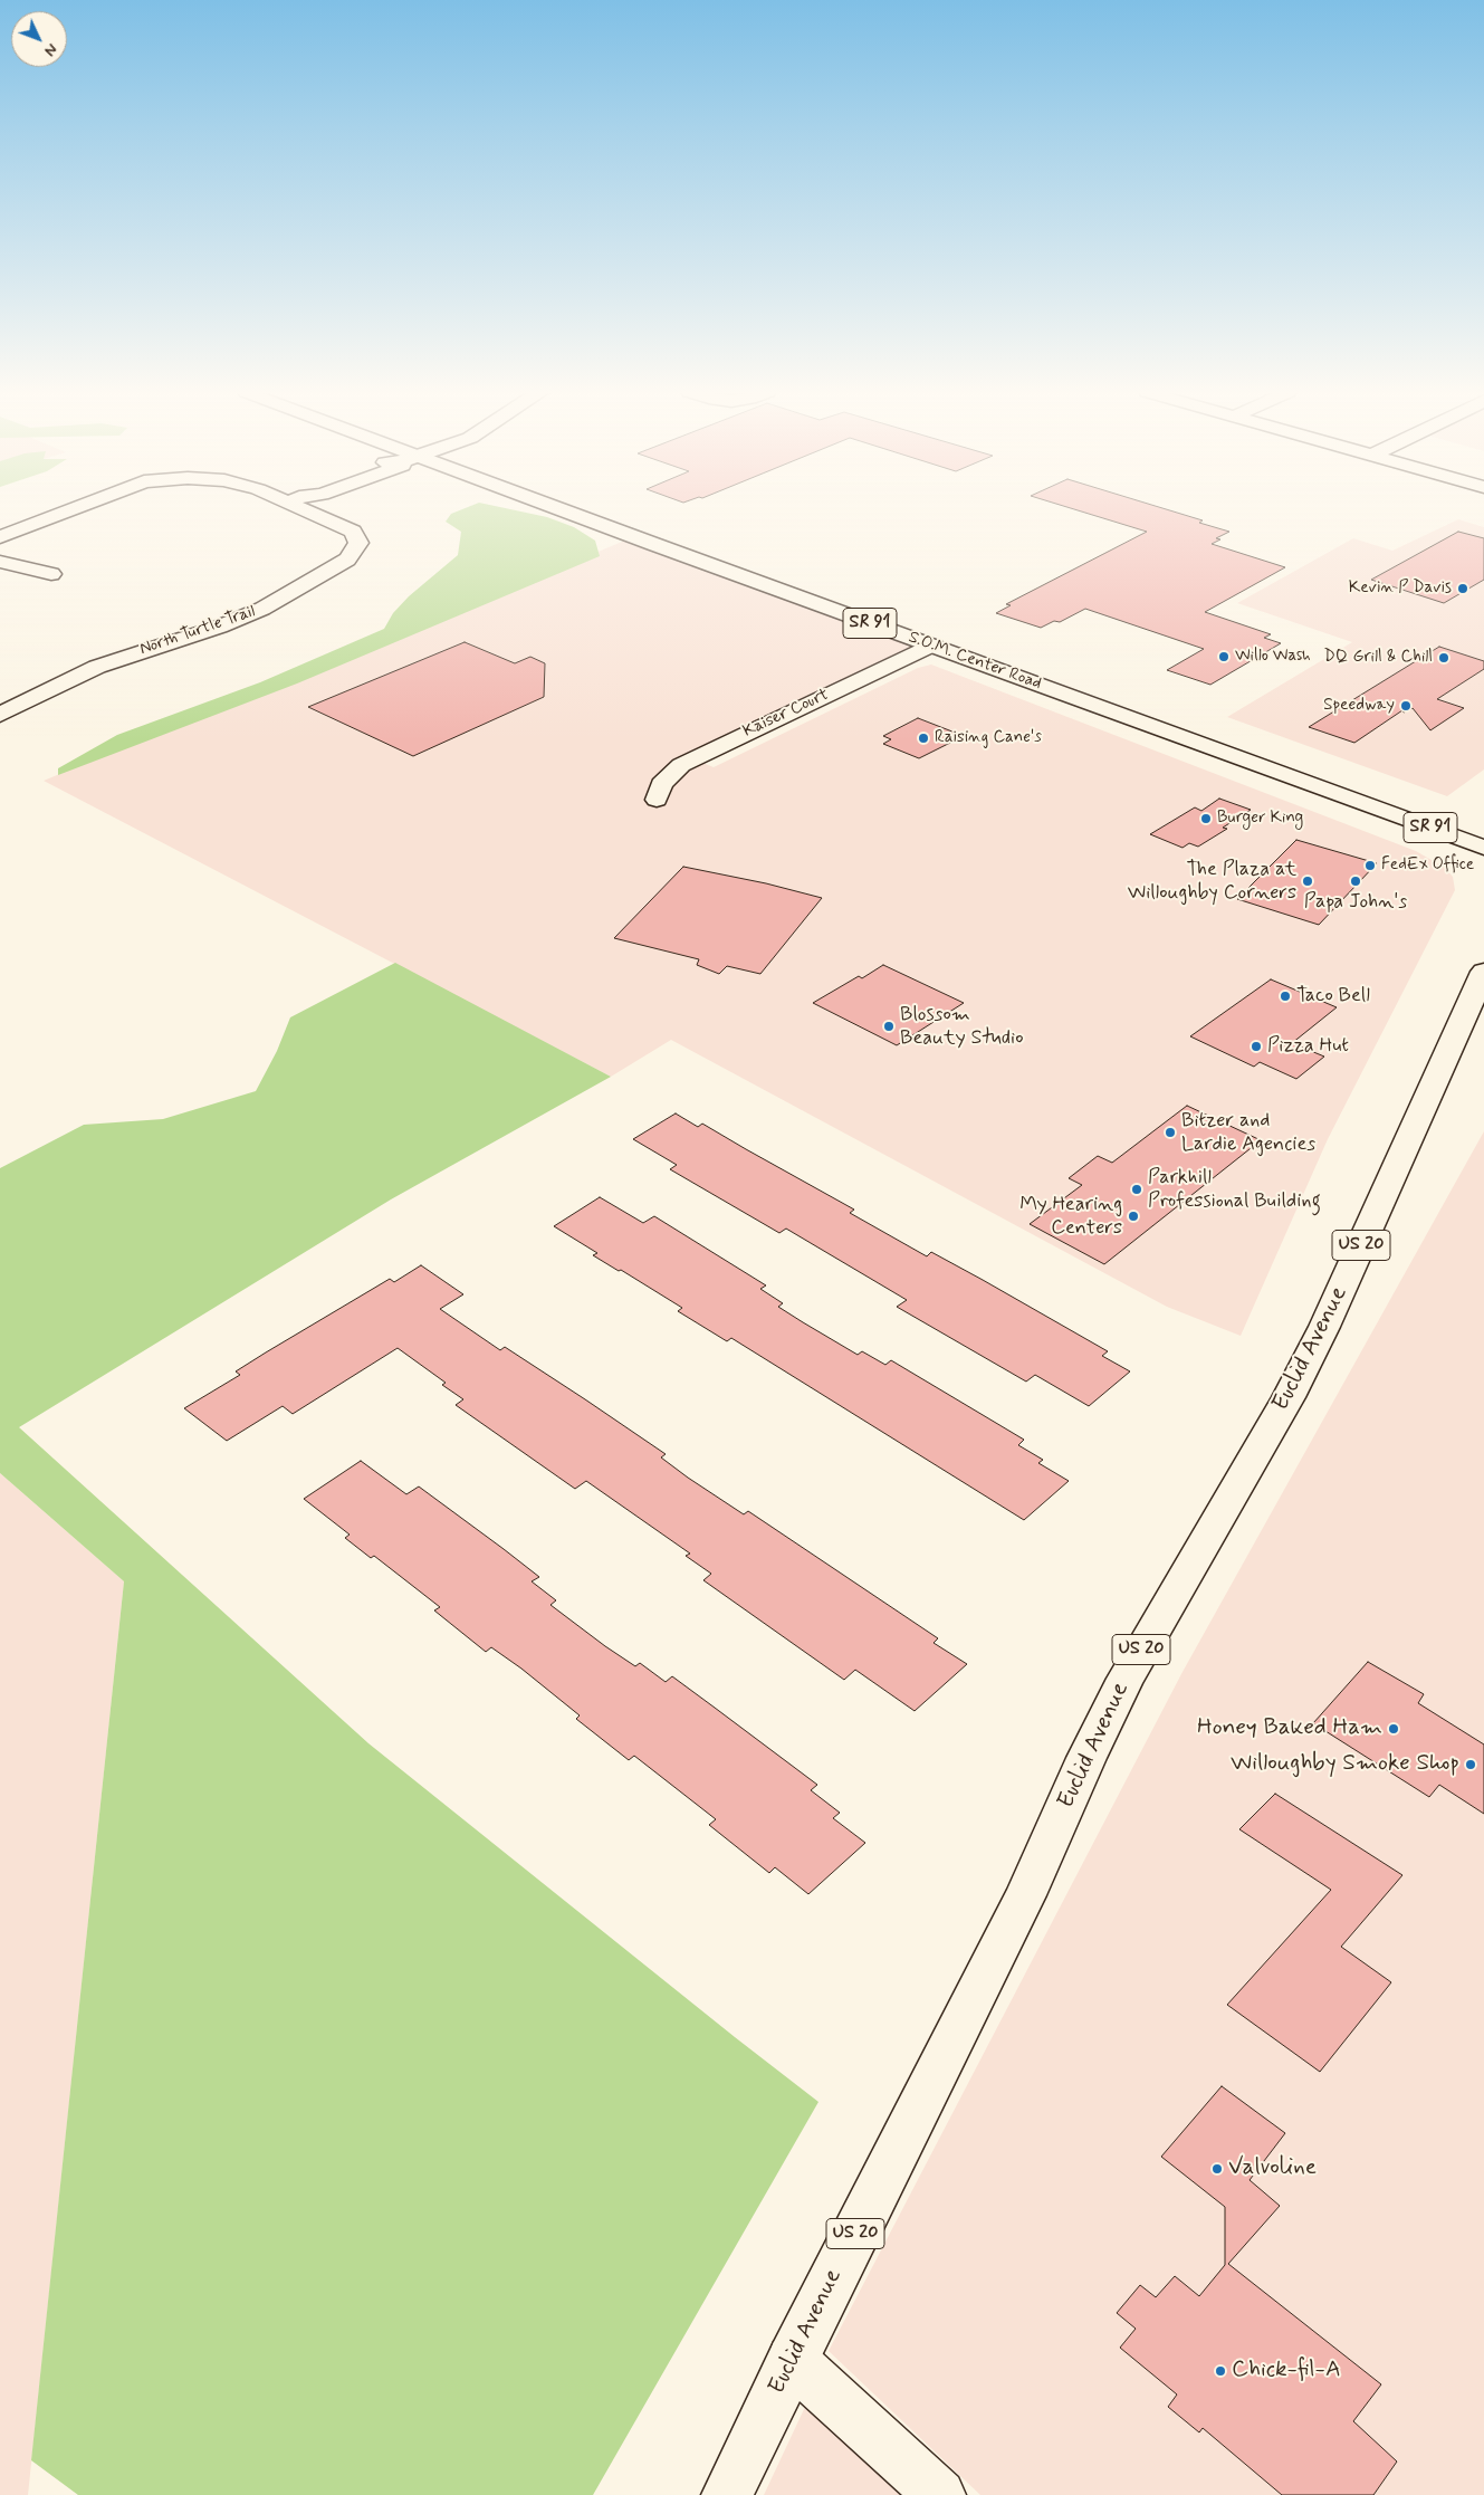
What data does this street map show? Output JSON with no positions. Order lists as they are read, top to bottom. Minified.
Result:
{"streets":{"street":["SR 91","North Turtle Trail","S.O.M. Center Road","Kaiser Court","US 20","Euclid Avenue"]},"crossings":[["S.O.M. Center Road","Kaiser Court"]],"places":["Kevin P Davis","Willo Wash","DQ Grill & Chill","Speedway","Raising Cane's","Burger King","FedEx Office","The Plaza at Willoughby Corners","Papa John's","Taco Bell","Blossom Beauty Studio","Pizza Hut","Bitzer and Lardie Agencies","Parkhill Professional Building","My Hearing Centers","Honey Baked Ham","Willoughby Smoke Shop","Valvoline","Chick-fil-A"],"north":"bottom right"}
